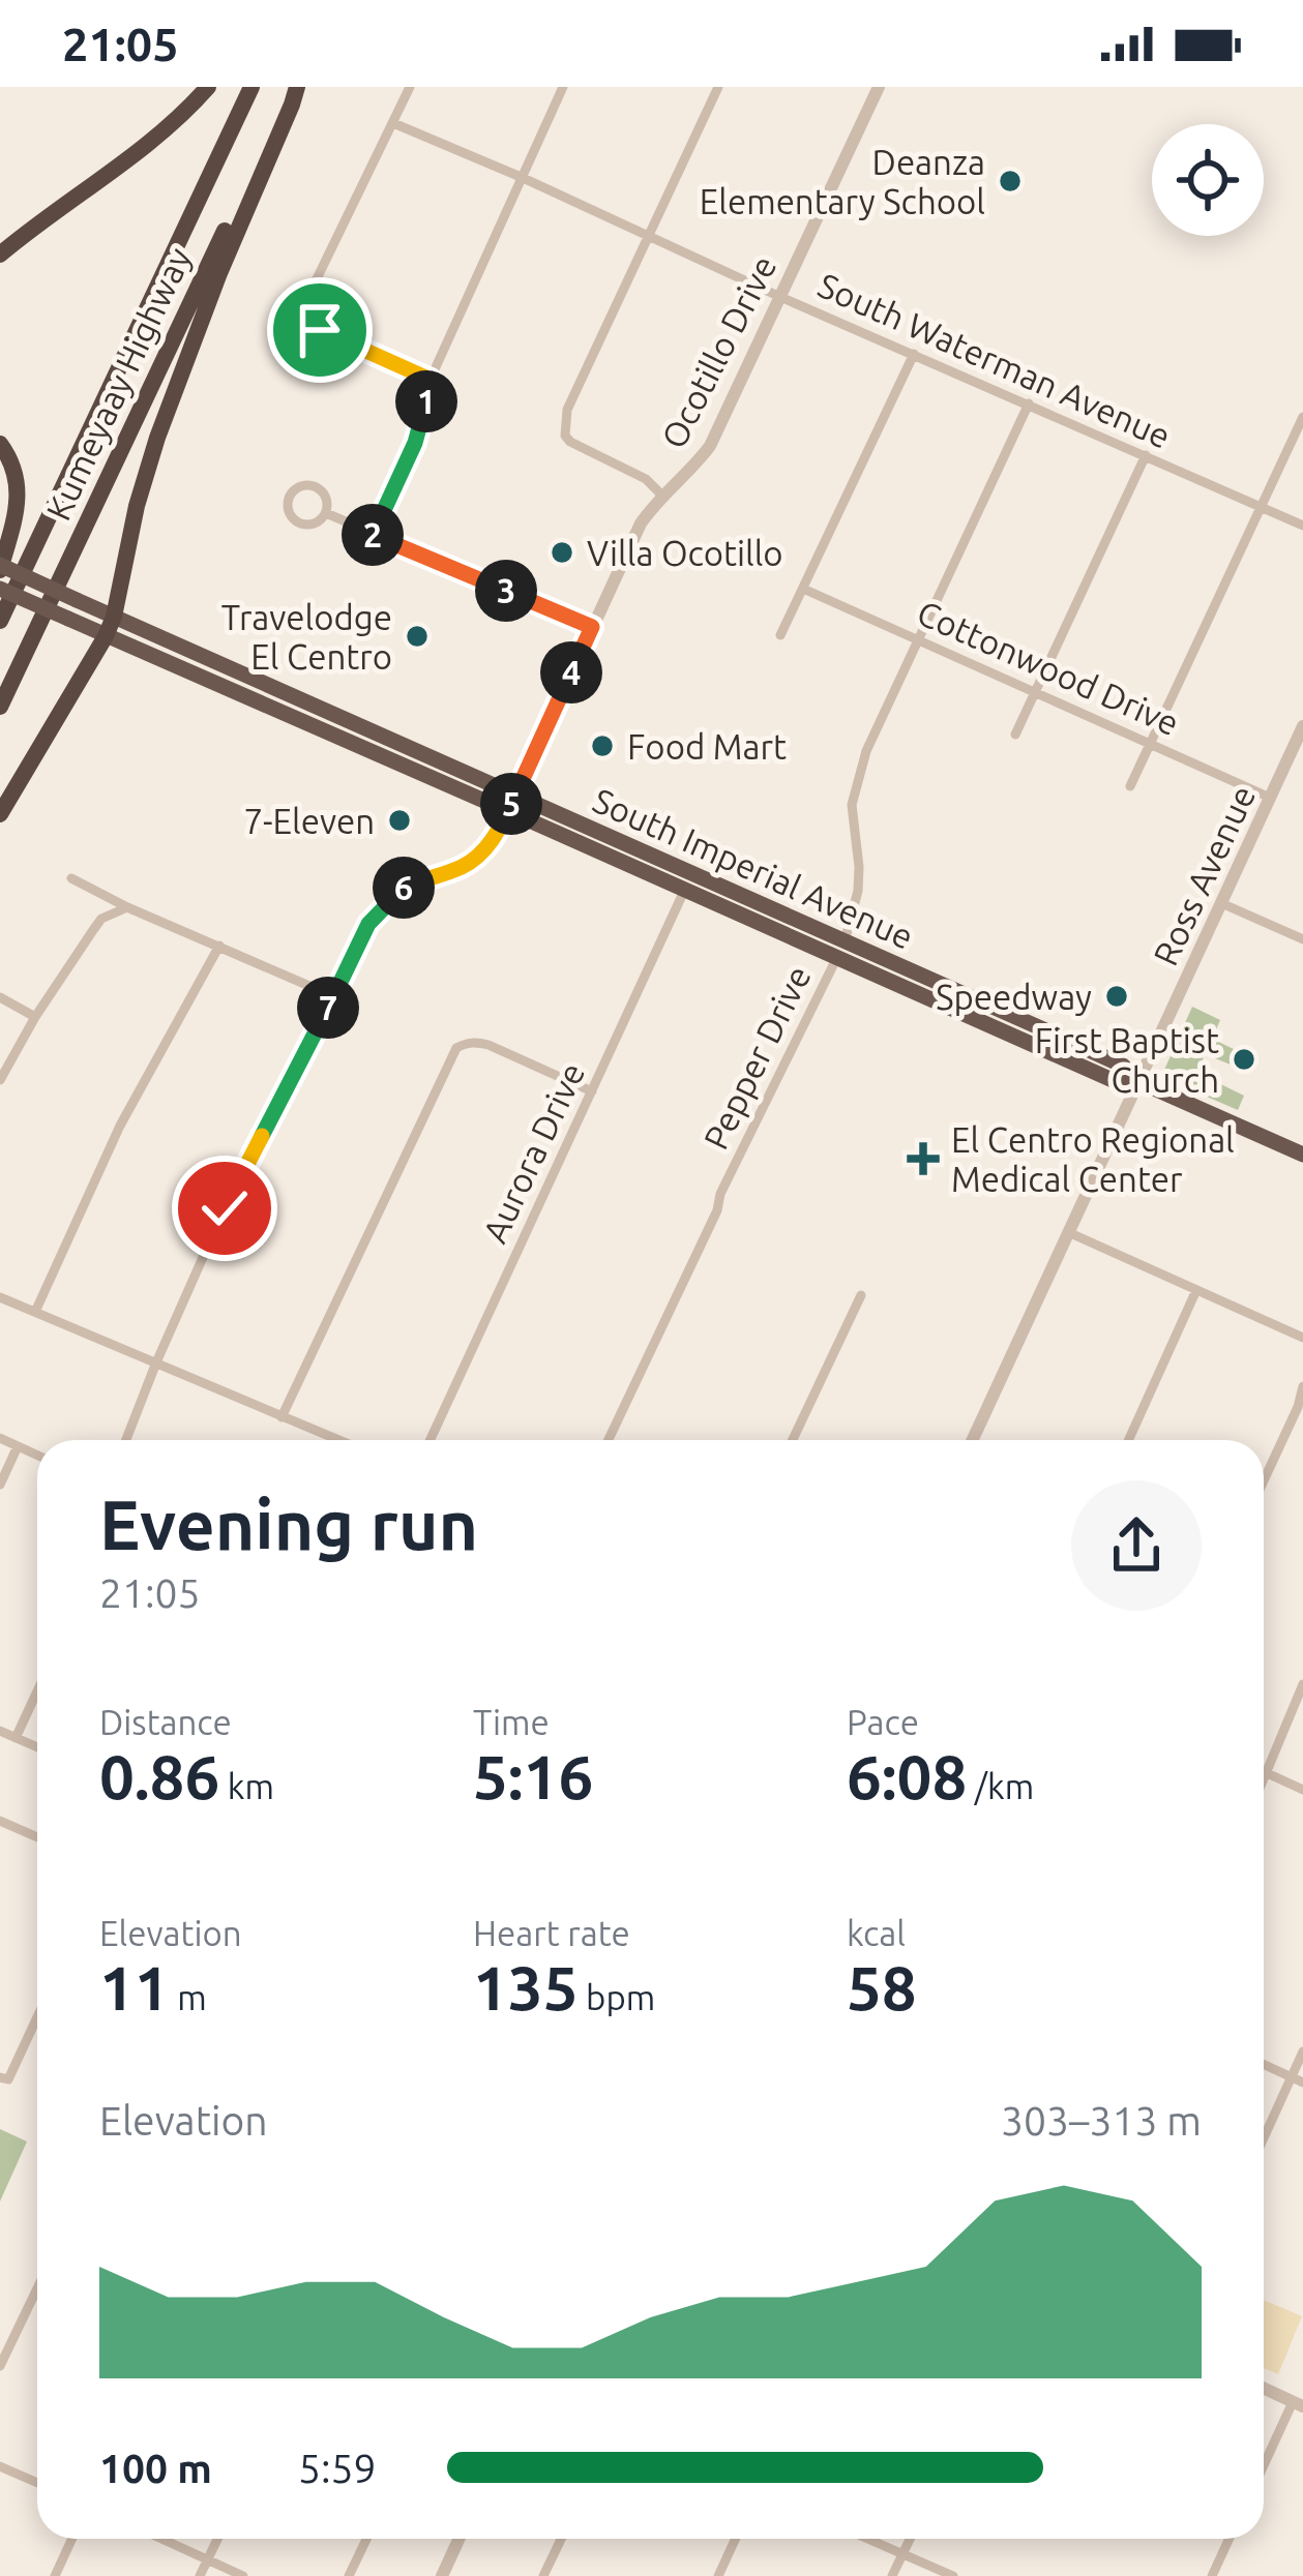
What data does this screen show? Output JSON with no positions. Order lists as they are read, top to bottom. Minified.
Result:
{"streets":{"highway":["Kumeyaay Highway","South Imperial Avenue"],"street":["Ocotillo Drive","South Waterman Avenue","Cottonwood Drive","Ross Avenue","Pepper Drive","Aurora Drive"]},"crossings":[["Ocotillo Drive","South Waterman Avenue"],["Ocotillo Drive","South Imperial Avenue"],["South Waterman Avenue","Pepper Drive"],["Cottonwood Drive","Ross Avenue"],["Cottonwood Drive","Pepper Drive"],["South Imperial Avenue","Ross Avenue"],["South Imperial Avenue","Pepper Drive"],["South Imperial Avenue","Aurora Drive"]],"places":{"other":["Deanza Elementary School","Villa Ocotillo","Travelodge El Centro","Food Mart","7-Eleven","Speedway","First Baptist Church"],"health":["El Centro Regional Medical Center"]},"page":{"status":"21:05","pins":["1","2","3","4","5","6","7"],"heading":["Evening run","21:05"],"stats":[["Distance","0.86 km"],["Time","5:16"],["Pace","6:08 /km"],["Elevation","11 m"],["Heart rate","135 bpm"],["kcal","58"]],"chart":["Elevation","303–313 m"],"list":[{"name":"100 m","note":"5:59"}]}}
